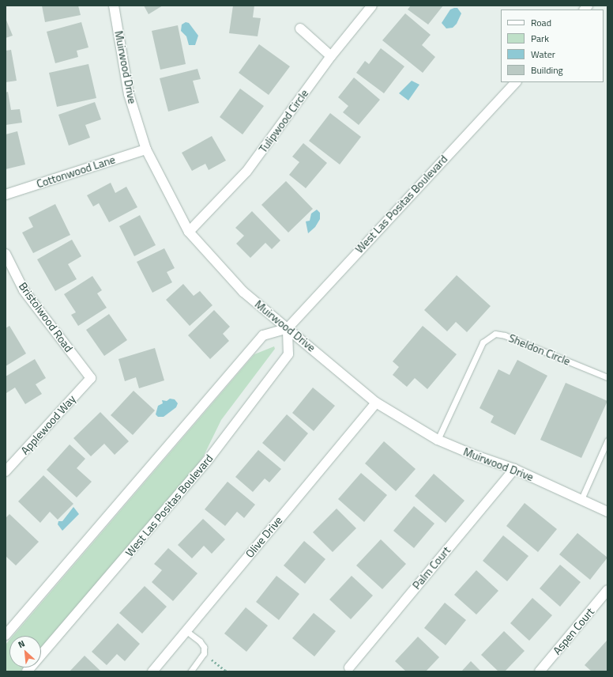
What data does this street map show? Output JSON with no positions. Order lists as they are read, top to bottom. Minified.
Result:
{"streets":{"street":["Muirwood Drive","Tulipwood Circle","Cottonwood Lane","West Las Positas Boulevard","Bristolwood Road","Applewood Way","Olive Drive","Palm Court","Aspen Court"],"lane":["Sheldon Circle"]},"crossings":[["Muirwood Drive","Tulipwood Circle"],["Muirwood Drive","Cottonwood Lane"],["Muirwood Drive","West Las Positas Boulevard"],["Muirwood Drive","Sheldon Circle"],["Muirwood Drive","Olive Drive"],["Muirwood Drive","Palm Court"],["Bristolwood Road","Applewood Way"]],"legend":["Road","Park","Water","Building"],"north":"top left"}
